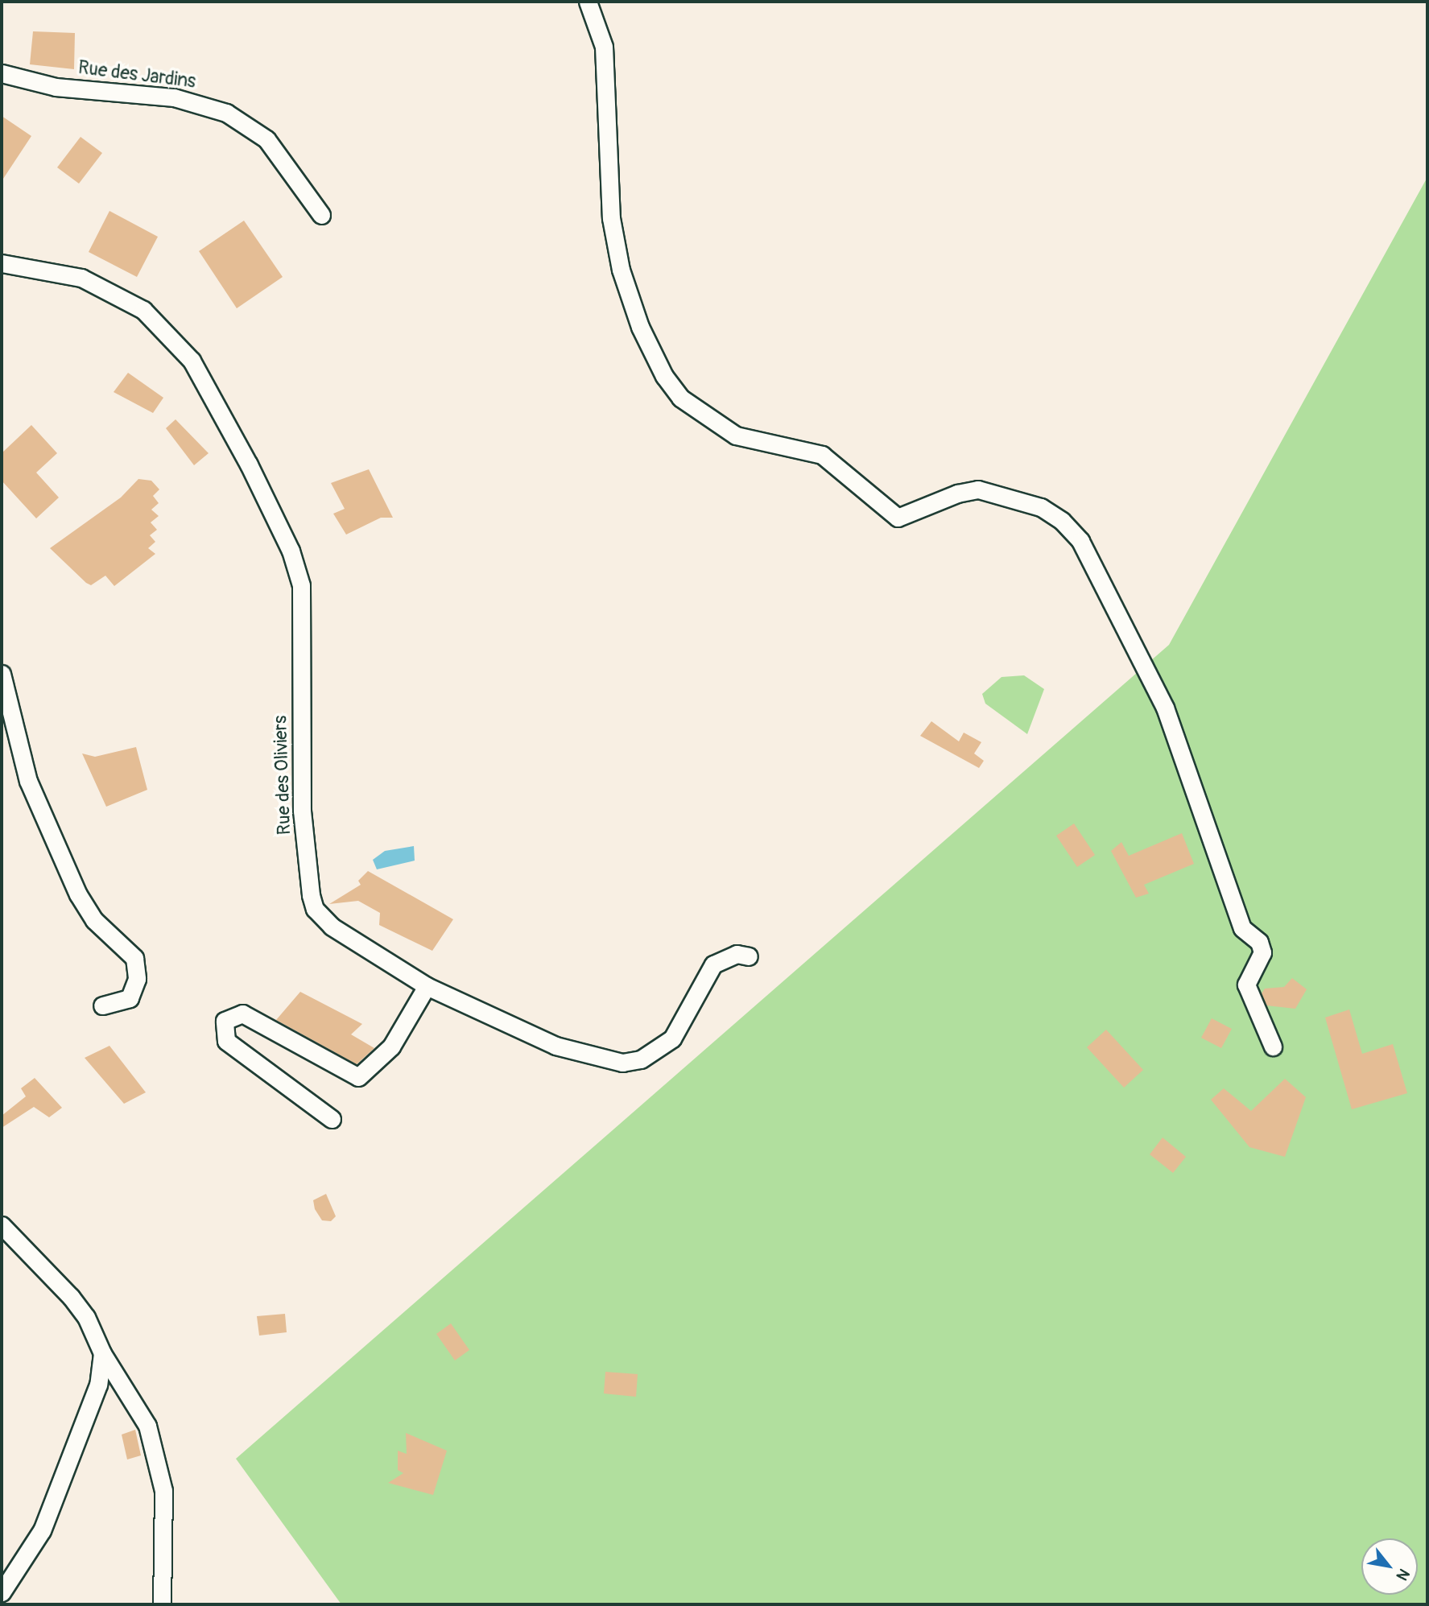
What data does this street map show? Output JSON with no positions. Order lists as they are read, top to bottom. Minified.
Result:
{"streets":{"street":["Rue des Jardins","Rue des Oliviers"]},"north":"bottom right"}
